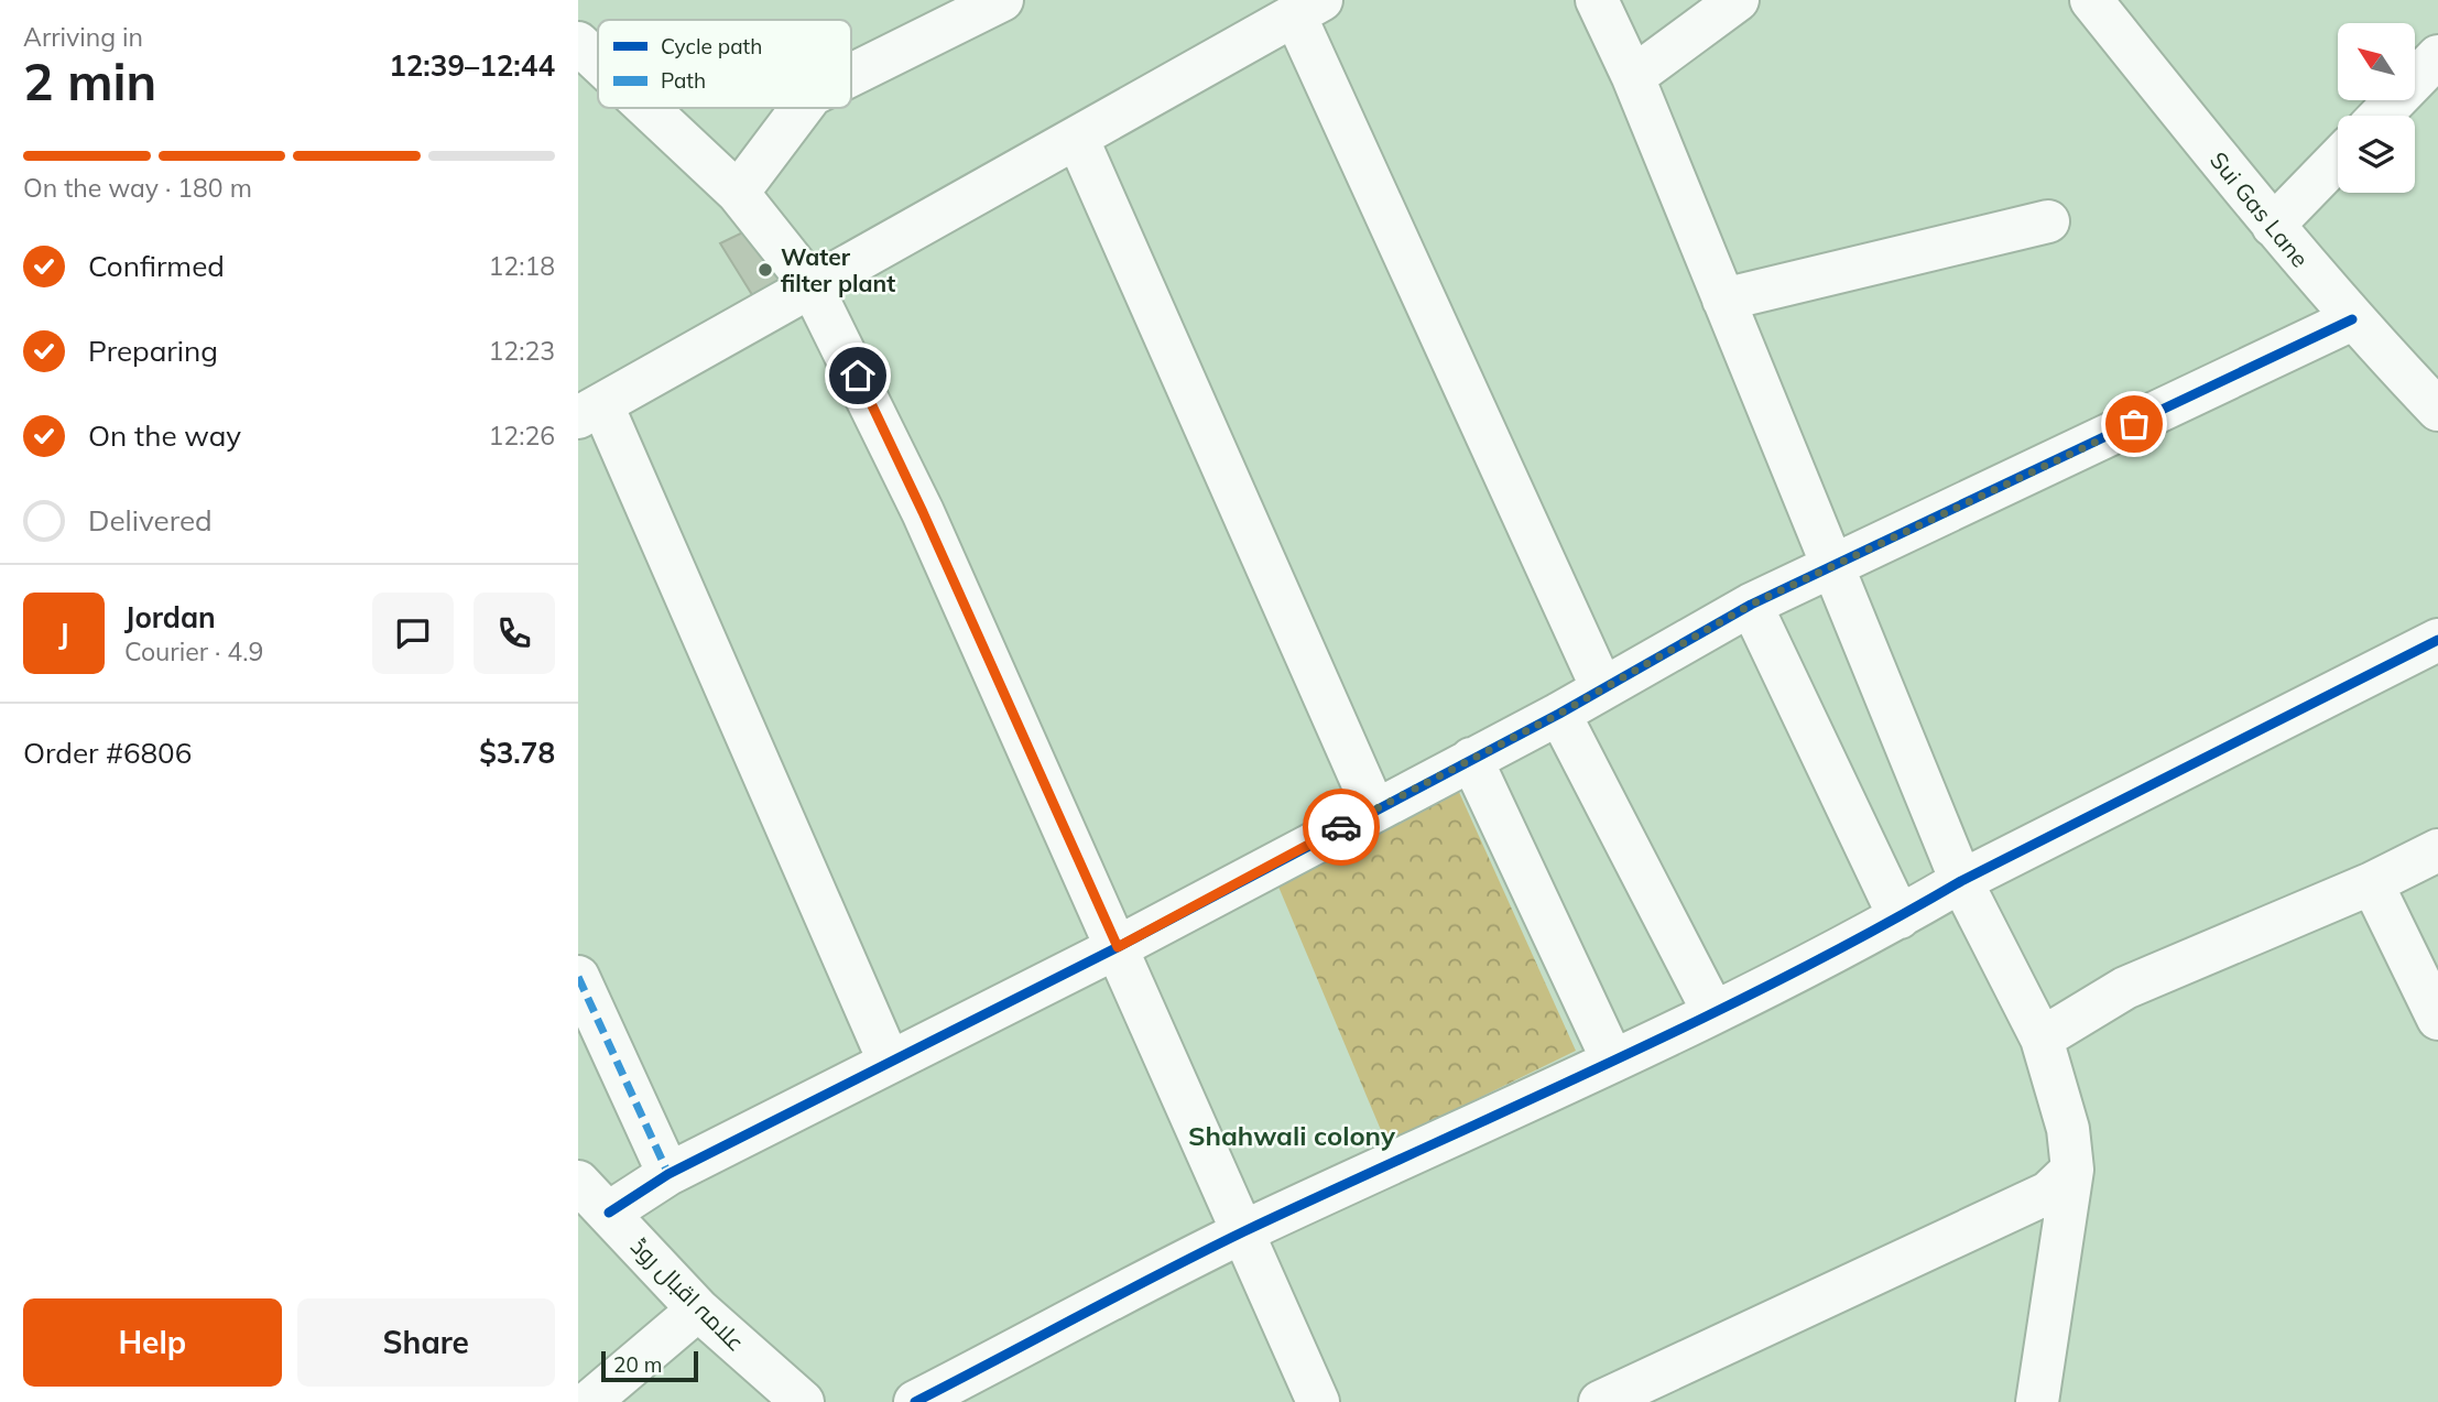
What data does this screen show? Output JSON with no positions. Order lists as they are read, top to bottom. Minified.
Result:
{"streets":{"street":["Sui Gas Lane","علامہ اقبال روڈ"]},"districts":["Shahwali colony"],"places":["Water filter plant"],"legend":["Cycle path","Path"],"scale_bar":"20 m","north":"top left","page":{"heading":["2 min","Arriving in","12:39–12:44"],"panel":["Jordan","Courier · 4.9","Order #6806","$3.78"],"bar":"On the way · 180 m","list":[["Confirmed","12:18"],["Preparing","12:23"],["On the way","12:26"],"Delivered"],"round":"J","buttons":["Help","Share"],"scale":"20 m"}}
